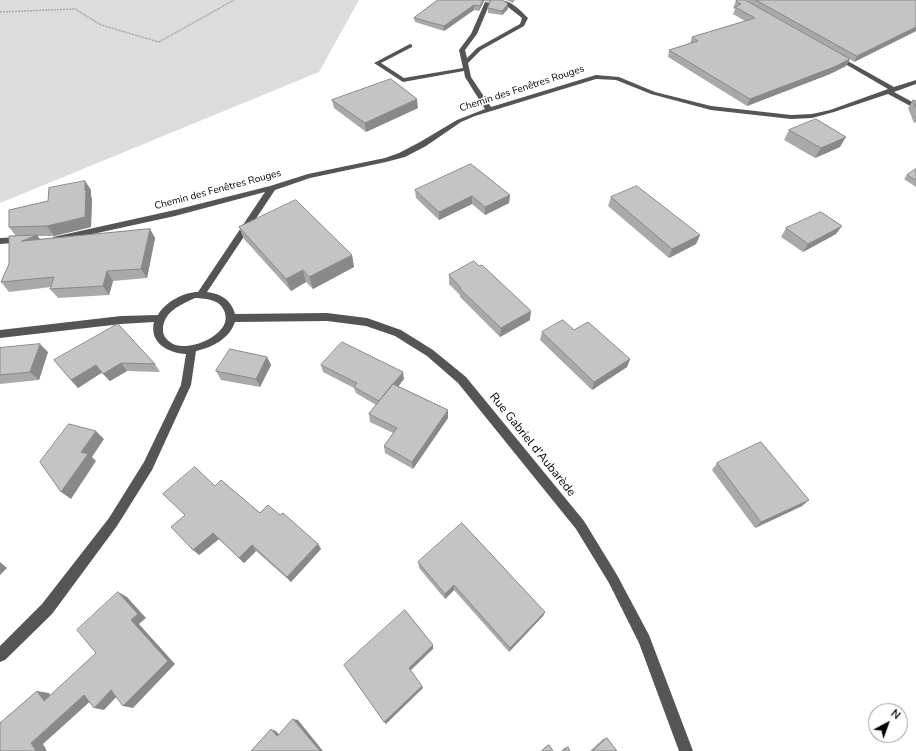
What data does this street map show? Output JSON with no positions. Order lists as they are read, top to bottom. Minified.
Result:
{"streets":{"street":["Chemin des Fenêtres Rouges","Rue Gabriel d'Aubarède"]},"north":"top right"}
